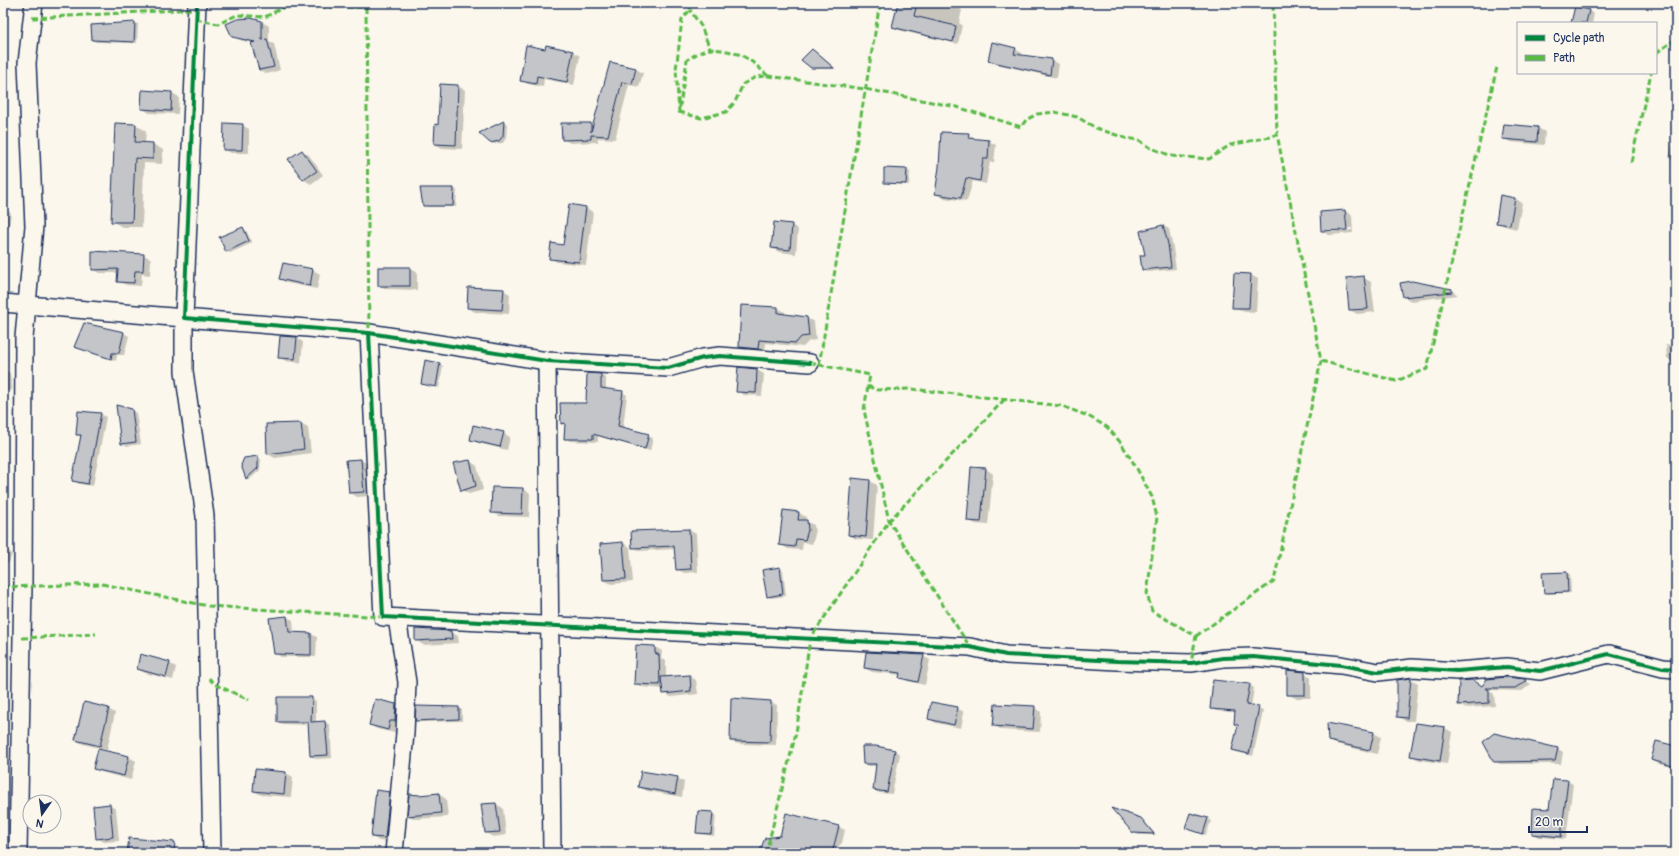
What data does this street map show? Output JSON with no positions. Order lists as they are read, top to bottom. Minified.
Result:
{"legend":["Cycle path","Path"],"scale_bar":"20 m","north":"bottom"}
